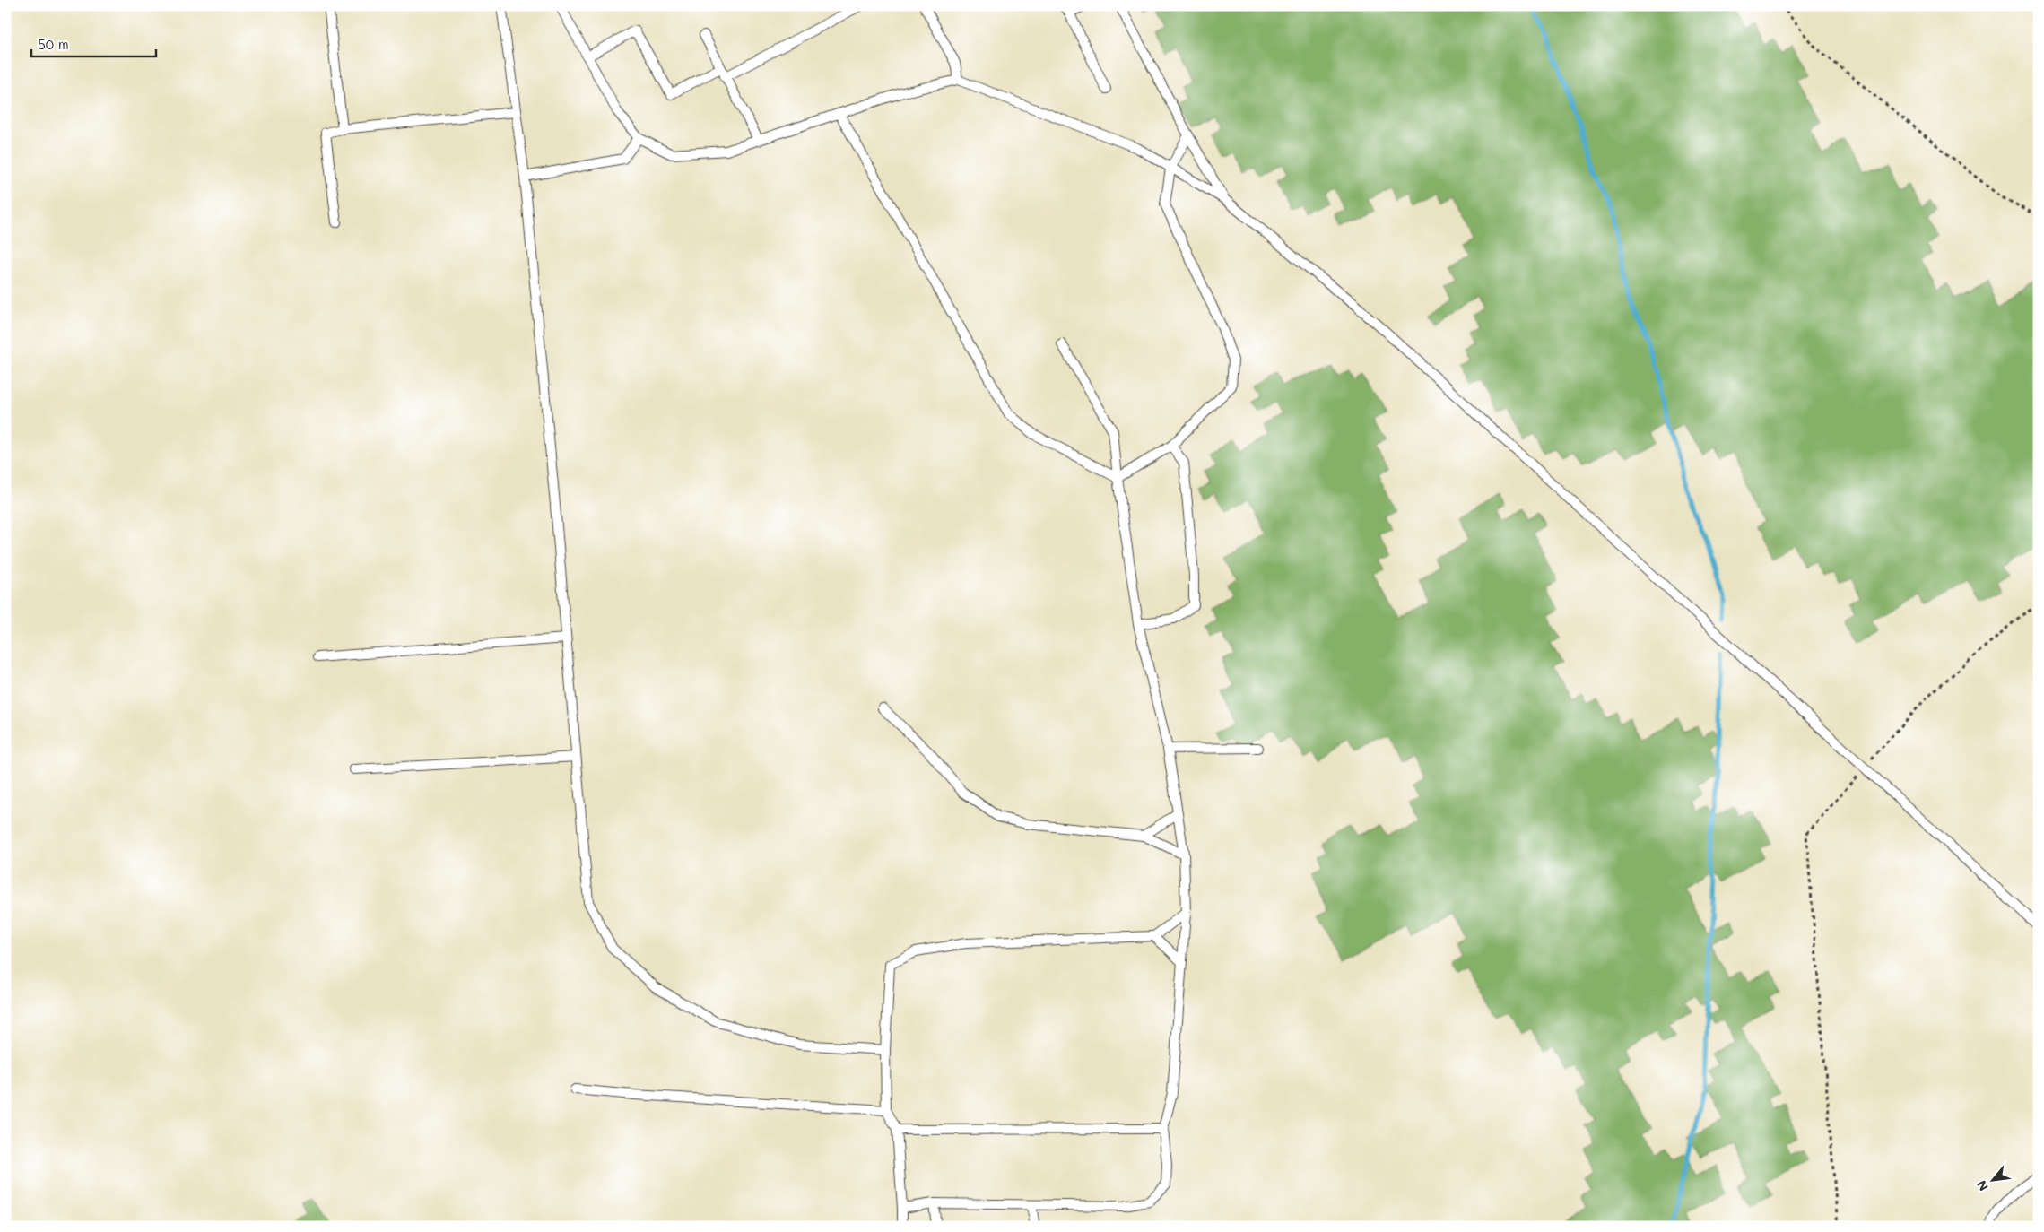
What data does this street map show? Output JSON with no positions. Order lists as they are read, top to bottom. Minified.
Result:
{"scale_bar":"50 m","north":"bottom left"}
